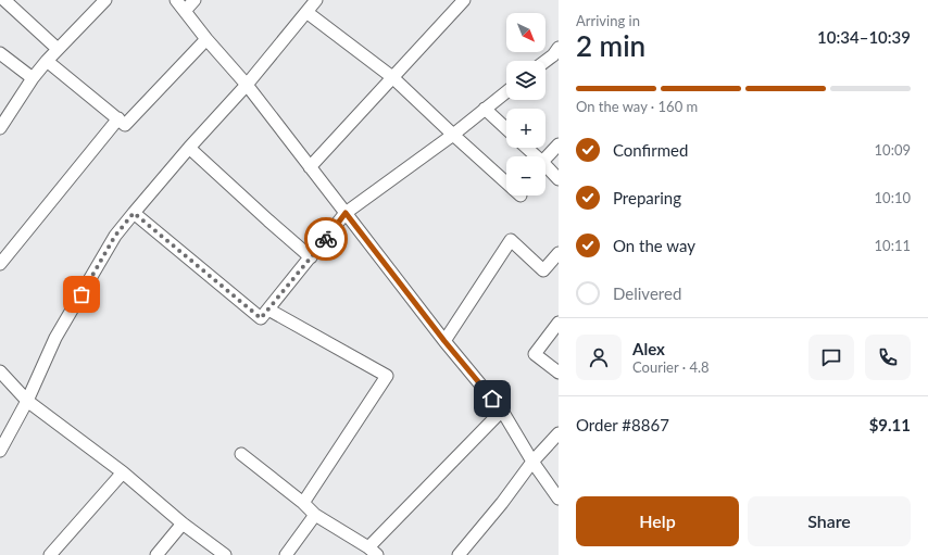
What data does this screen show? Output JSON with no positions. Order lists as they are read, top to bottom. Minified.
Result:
{"north":"bottom right","page":{"heading":["2 min","Arriving in","10:34–10:39"],"panel":["Alex","Courier · 4.8","Order #8867","$9.11"],"map_buttons":["+","−"],"bar":"On the way · 160 m","list":[["Confirmed","10:09"],["Preparing","10:10"],["On the way","10:11"],"Delivered"],"buttons":["Help","Share"]}}
